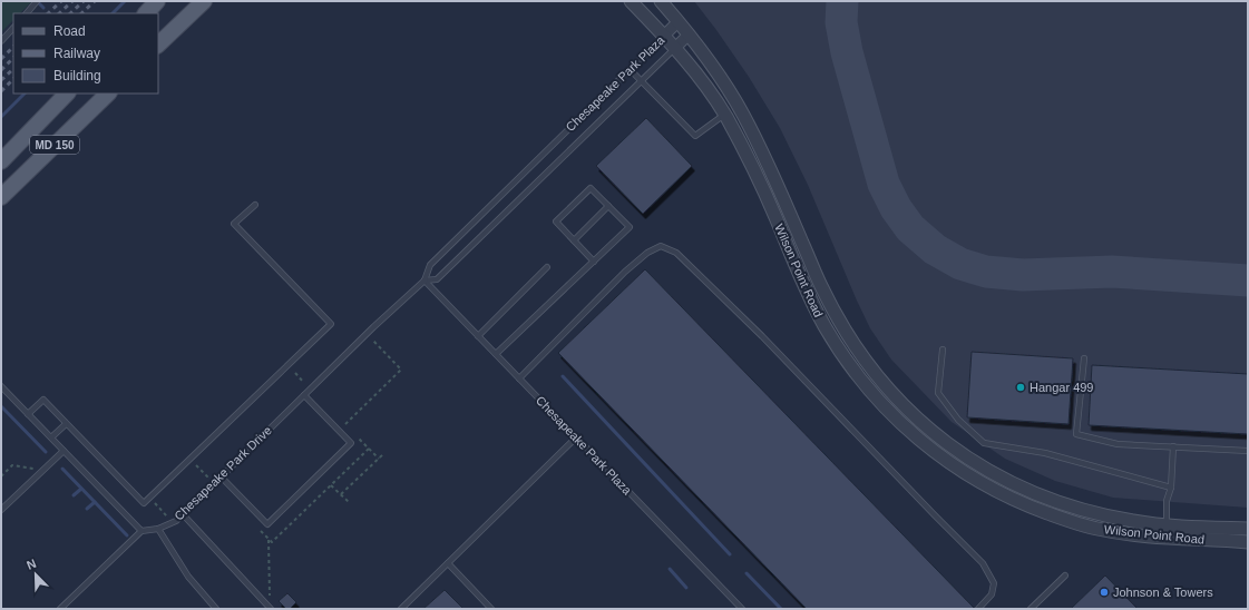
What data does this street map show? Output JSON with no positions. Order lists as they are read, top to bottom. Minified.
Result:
{"streets":{"main road":["MD 150"],"street":["Chesapeake Park Plaza","Wilson Point Road"],"lane":["Chesapeake Park Drive"]},"crossings":[["Chesapeake Park Plaza","Wilson Point Road"],["Chesapeake Park Plaza","Chesapeake Park Drive"]],"places":["Hangar 499","Johnson & Towers"],"legend":["Road","Railway","Building"],"north":"top left"}
